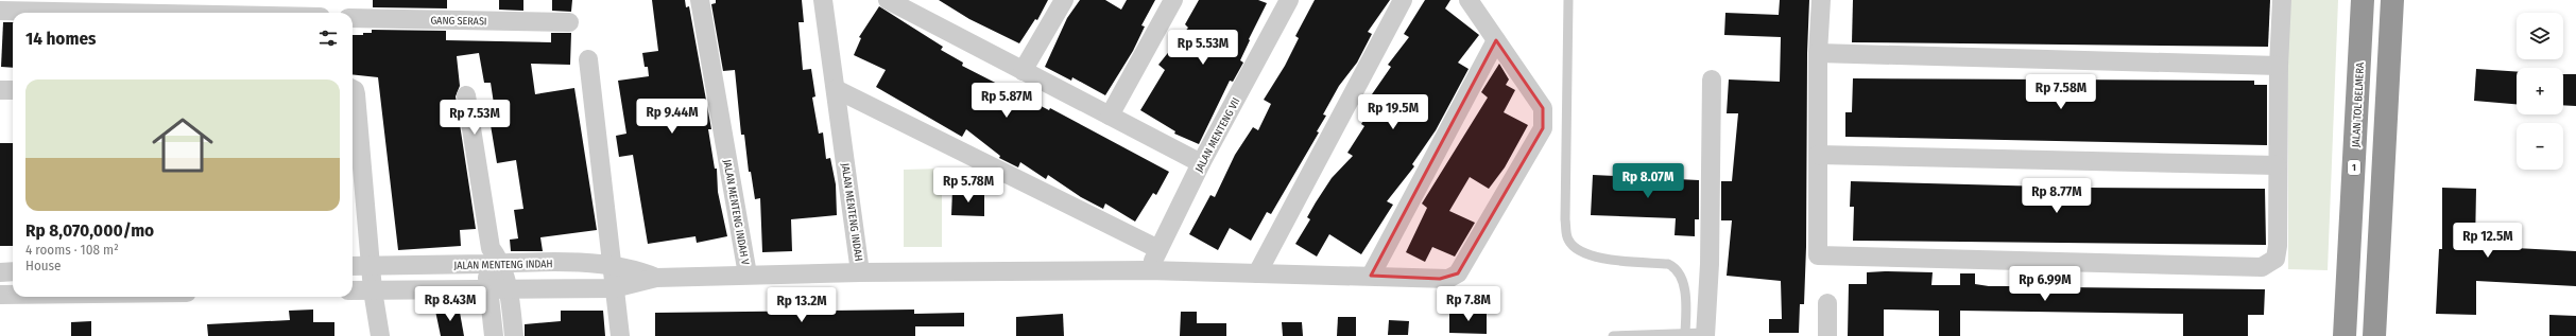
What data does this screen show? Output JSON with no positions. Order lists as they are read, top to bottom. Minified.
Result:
{"streets":{"highway":["JALAN TOL BELMERA","1"],"street":["GANG SERASI","JALAN MENTENG VII","JALAN MENTENG INDAH V","JALAN MENTENG INDAH"]},"crossings":[["JALAN MENTENG INDAH V","JALAN MENTENG INDAH"]],"page":{"map_buttons":["+","−"],"heading":"14 homes","price":["Rp 5.53M","Rp 7.58M","Rp 5.87M","Rp 19.5M","Rp 9.44M","Rp 7.53M","Rp 8.07M","Rp 5.78M","Rp 8.77M","Rp 12.5M","Rp 6.99M","Rp 8.43M","Rp 7.8M","Rp 13.2M"],"list":[{"name":"Rp 8,070,000/mo","note":"4 rooms · 108 m² · House"}]}}
